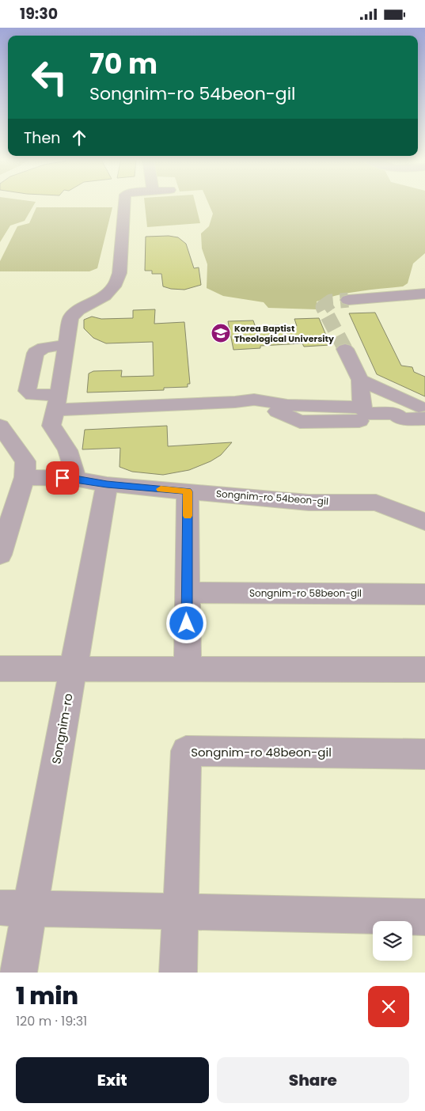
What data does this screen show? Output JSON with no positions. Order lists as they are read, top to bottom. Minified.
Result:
{"streets":{"street":["Songnim-ro 54beon-gil","Songnim-ro 58beon-gil","Songnim-ro","Songnim-ro 48beon-gil"]},"crossings":[["Songnim-ro 54beon-gil","Songnim-ro"]],"places":{"school or university":["Korea Baptist Theological University"]},"page":{"status":"19:30","turn":["70 m","Songnim-ro 54beon-gil"],"then":"Then","heading":["1 min","120 m · 19:31"],"buttons":["Exit","Share"]}}
